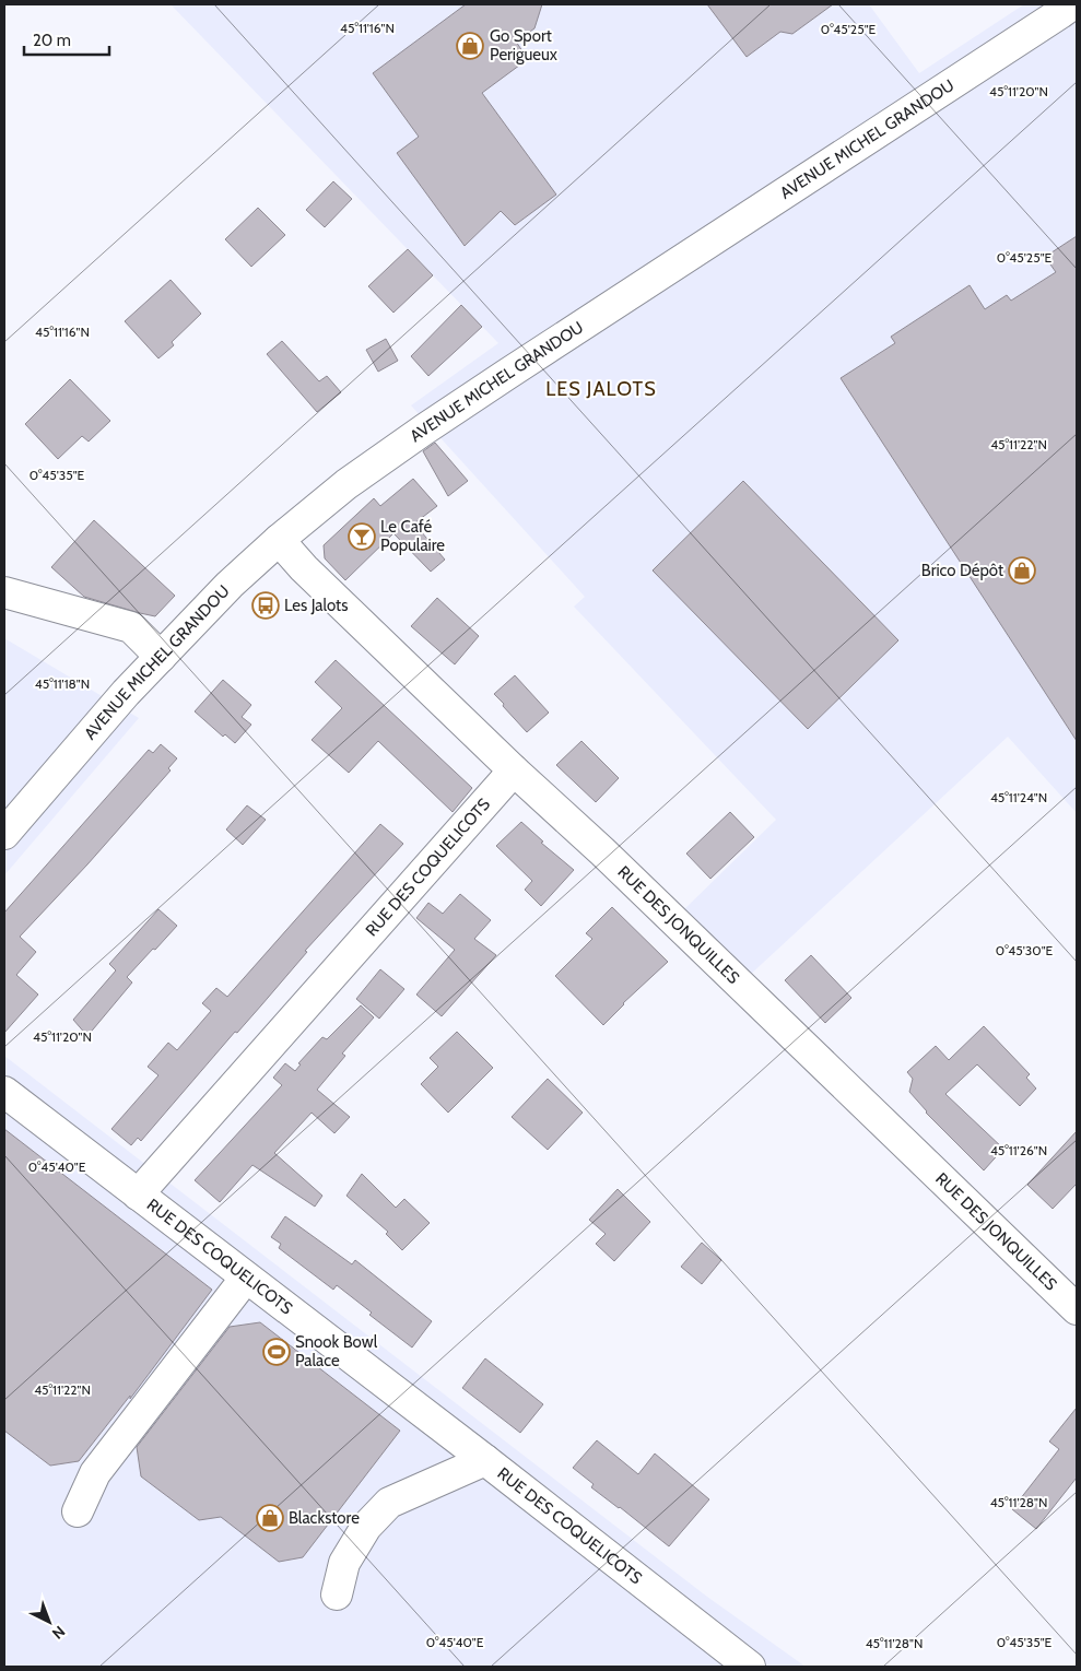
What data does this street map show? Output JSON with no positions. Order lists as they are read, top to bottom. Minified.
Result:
{"streets":{"street":["AVENUE MICHEL GRANDOU","RUE DES COQUELICOTS","RUE DES JONQUILLES"]},"crossings":[["AVENUE MICHEL GRANDOU","RUE DES JONQUILLES"],["RUE DES COQUELICOTS","RUE DES JONQUILLES"]],"districts":["LES JALOTS"],"places":{"shop":["Go Sport Perigueux","Brico Dépôt","Blackstore"],"bar":["Le Café Populaire"],"bus stop":["Les Jalots"],"sports":["Snook Bowl Palace"]},"scale_bar":"20 m","north":"bottom right","coordinates":["45°11'16\"N","0°45'25\"E","45°11'20\"N","45°11'22\"N","0°45'35\"E","45°11'18\"N","45°11'24\"N","0°45'30\"E","45°11'26\"N","0°45'40\"E","45°11'28\"N"]}
